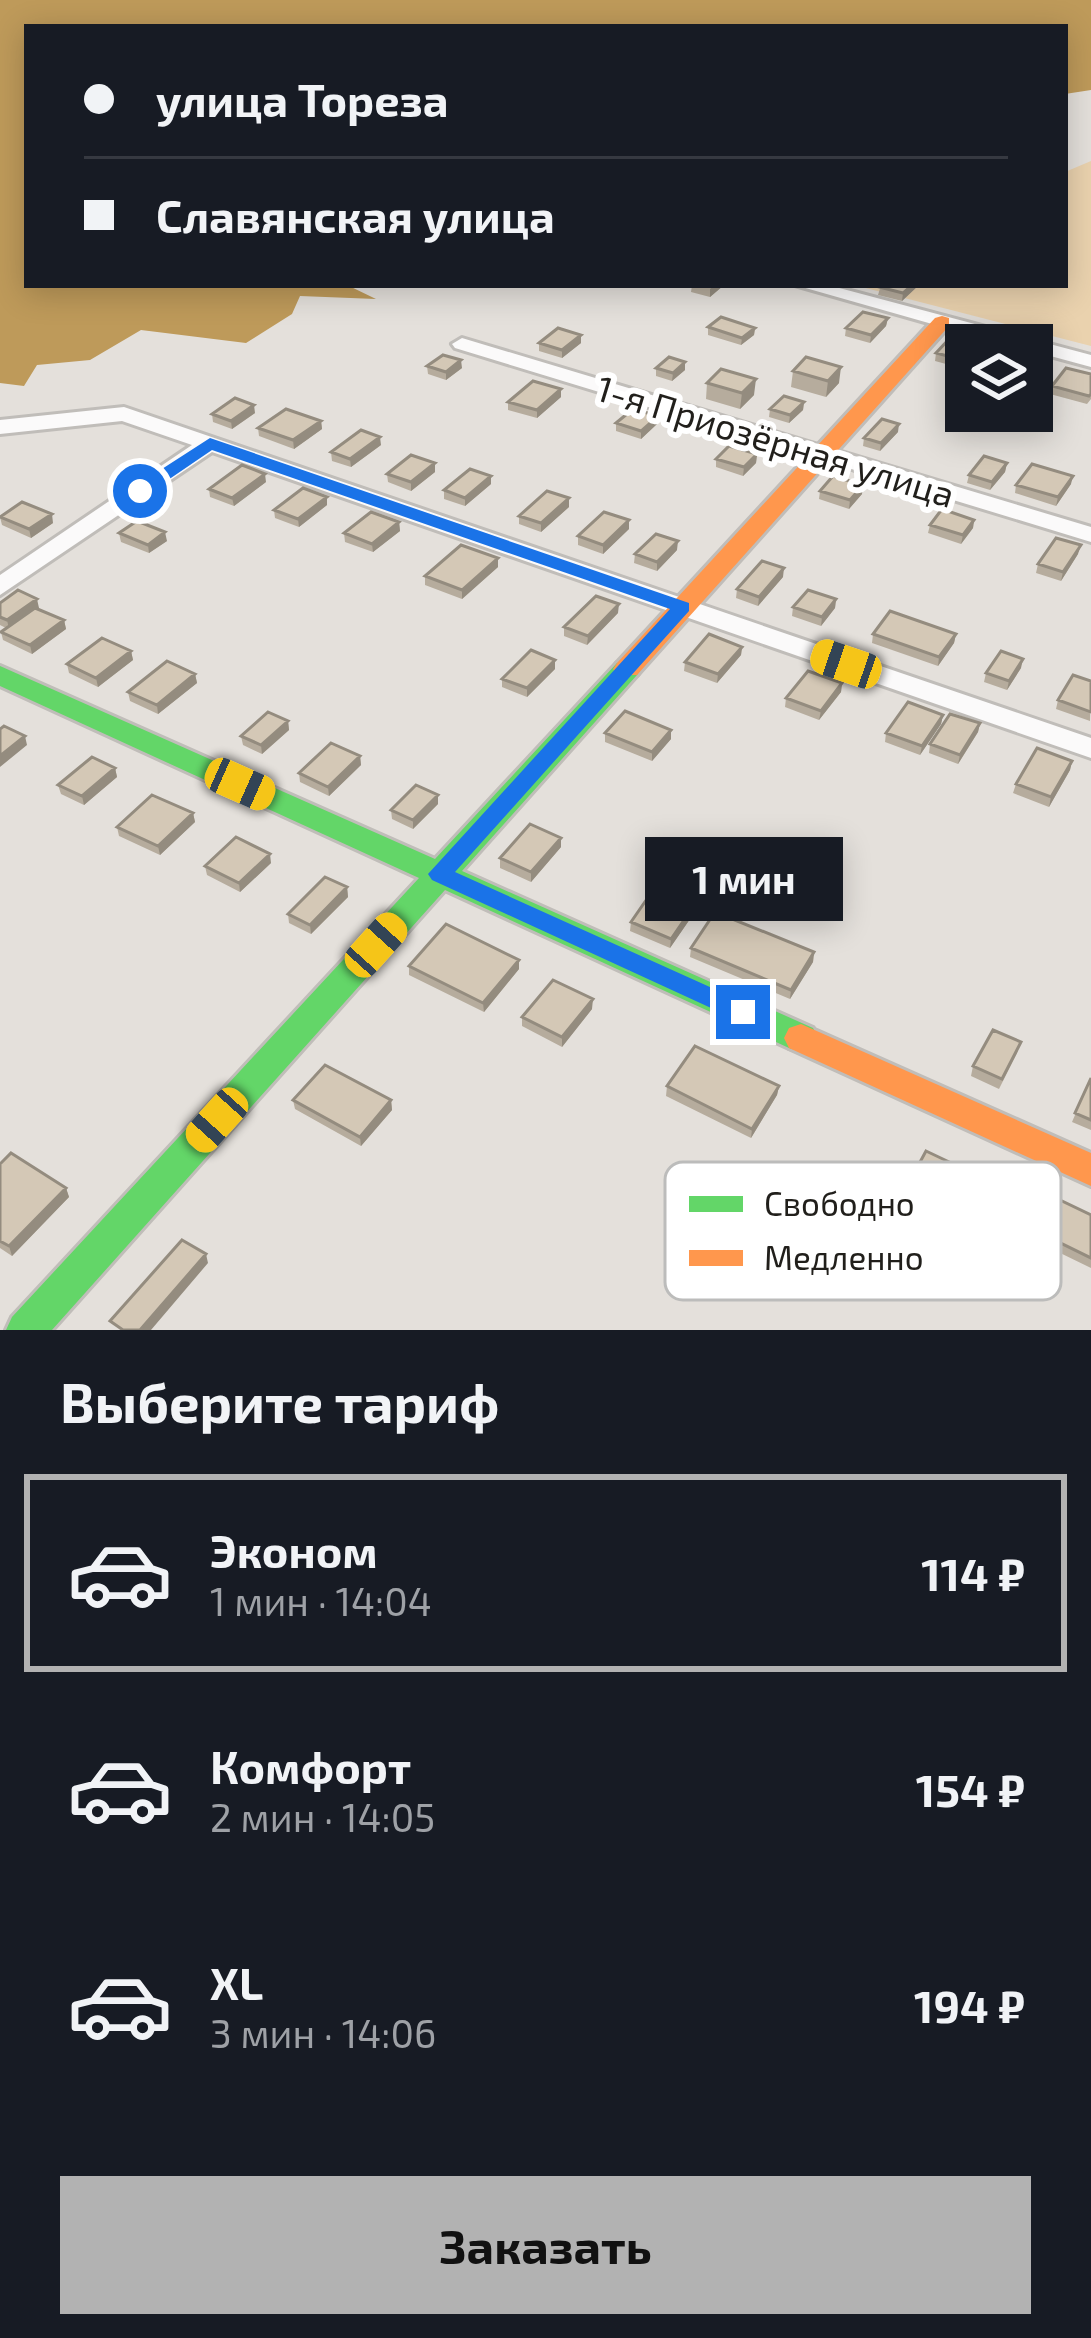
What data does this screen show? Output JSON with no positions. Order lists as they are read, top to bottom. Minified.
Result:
{"streets":{"street":["1-я Приозёрная улица"]},"legend":["Свободно","Медленно"],"page":{"banner":["улица Тореза","Славянская улица"],"bubble":"1 мин","heading":"Выберите тариф","list":[{"name":"Эконом","note":"1 мин · 14:04","value":"114 ₽"},{"name":"Комфорт","note":"2 мин · 14:05","value":"154 ₽"},{"name":"XL","note":"3 мин · 14:06","value":"194 ₽"}],"buttons":"Заказать"}}
